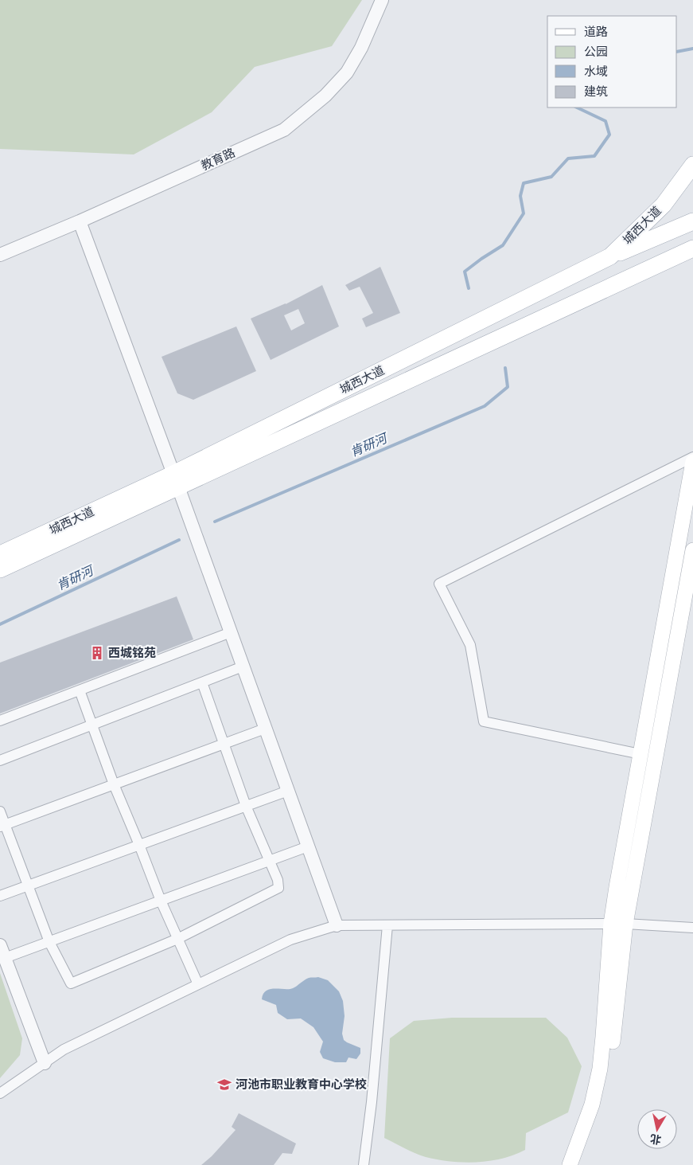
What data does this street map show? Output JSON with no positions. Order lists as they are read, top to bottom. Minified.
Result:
{"streets":{"main road":["城西大道"],"street":["教育路"]},"water":["肯研河"],"places":{"building":["西城铭苑"],"school or university":["河池市职业教育中心学校"]},"legend":["道路","公园","水域","建筑"],"north":"bottom"}
